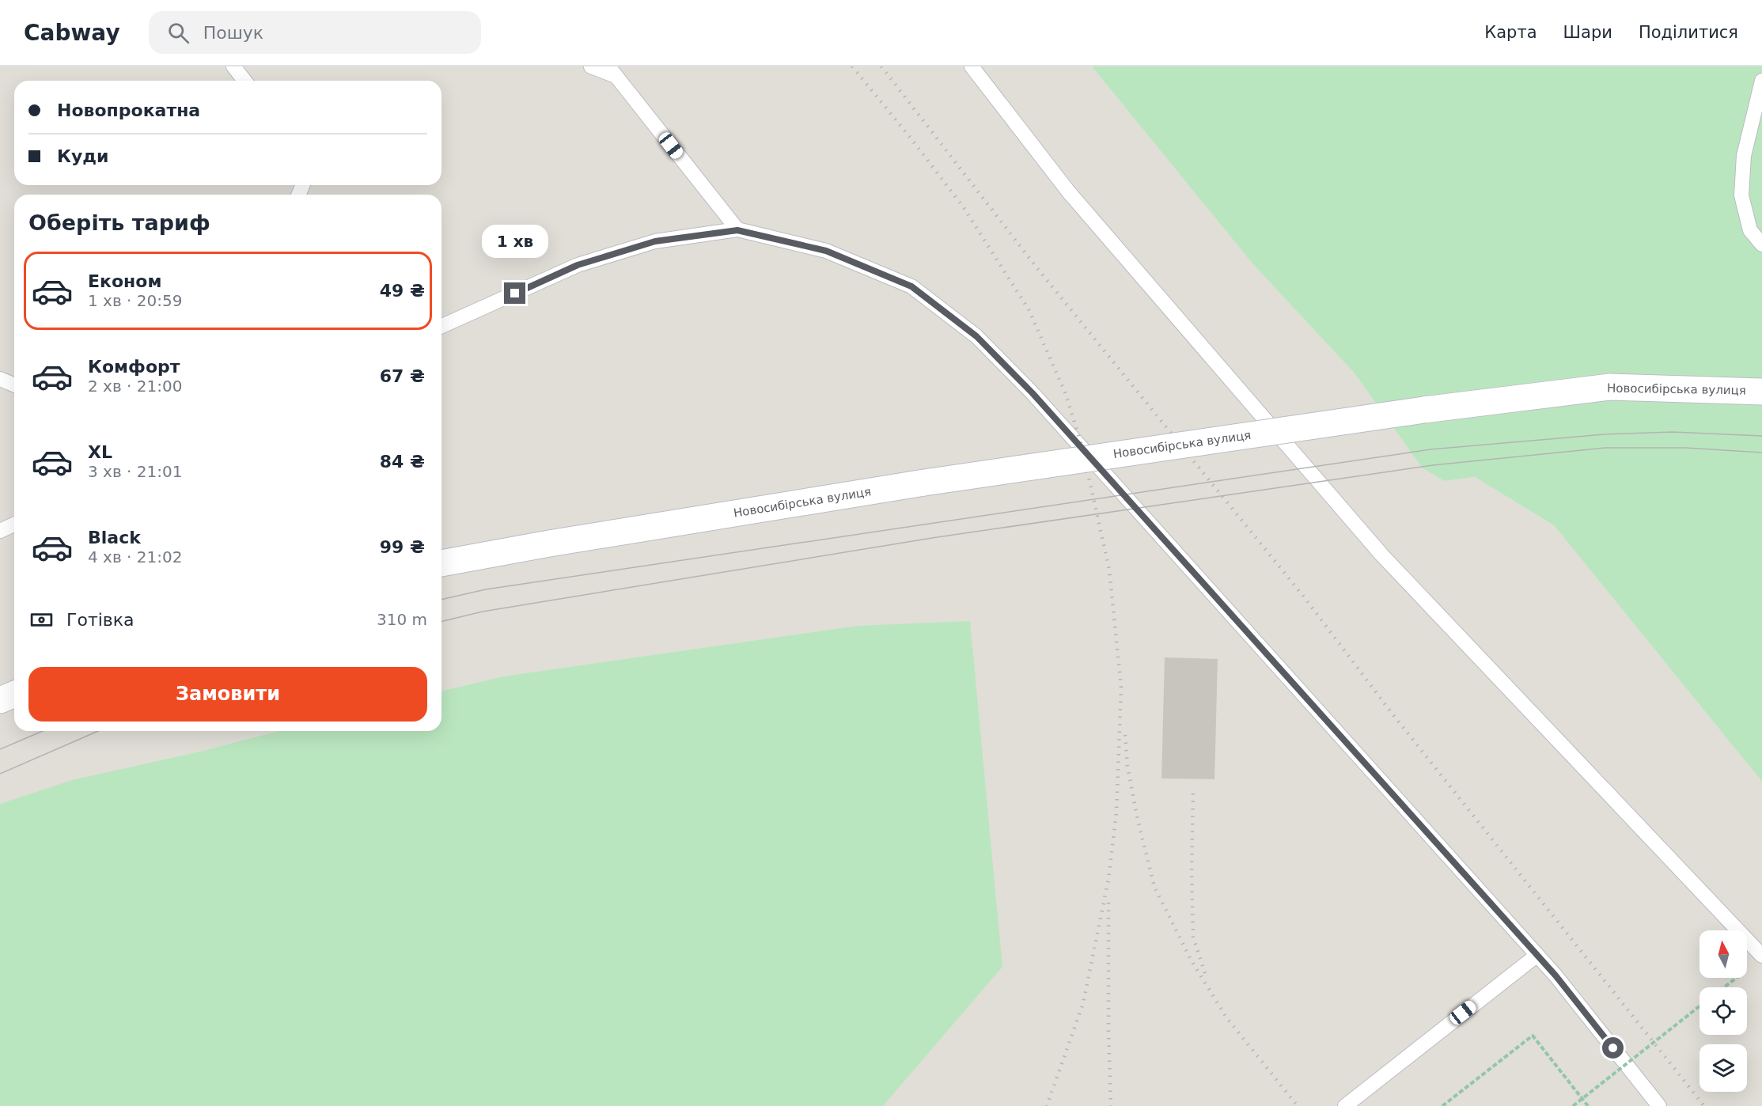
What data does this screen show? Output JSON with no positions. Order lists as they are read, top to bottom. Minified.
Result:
{"streets":{"main road":["Новосибірська вулиця"]},"north":"top","page":{"header":"Cabway","search":"Пошук","nav":["Карта","Шари","Поділитися"],"banner":["Новопрокатна","Куди"],"heading":"Оберіть тариф","bubble":"1 хв","list":[{"name":"Економ","note":"1 хв · 20:59","value":"49 ₴"},{"name":"Комфорт","note":"2 хв · 21:00","value":"67 ₴"},{"name":"XL","note":"3 хв · 21:01","value":"84 ₴"},{"name":"Black","note":"4 хв · 21:02","value":"99 ₴"}],"pay":["Готівка","310 m"],"buttons":"Замовити"}}
